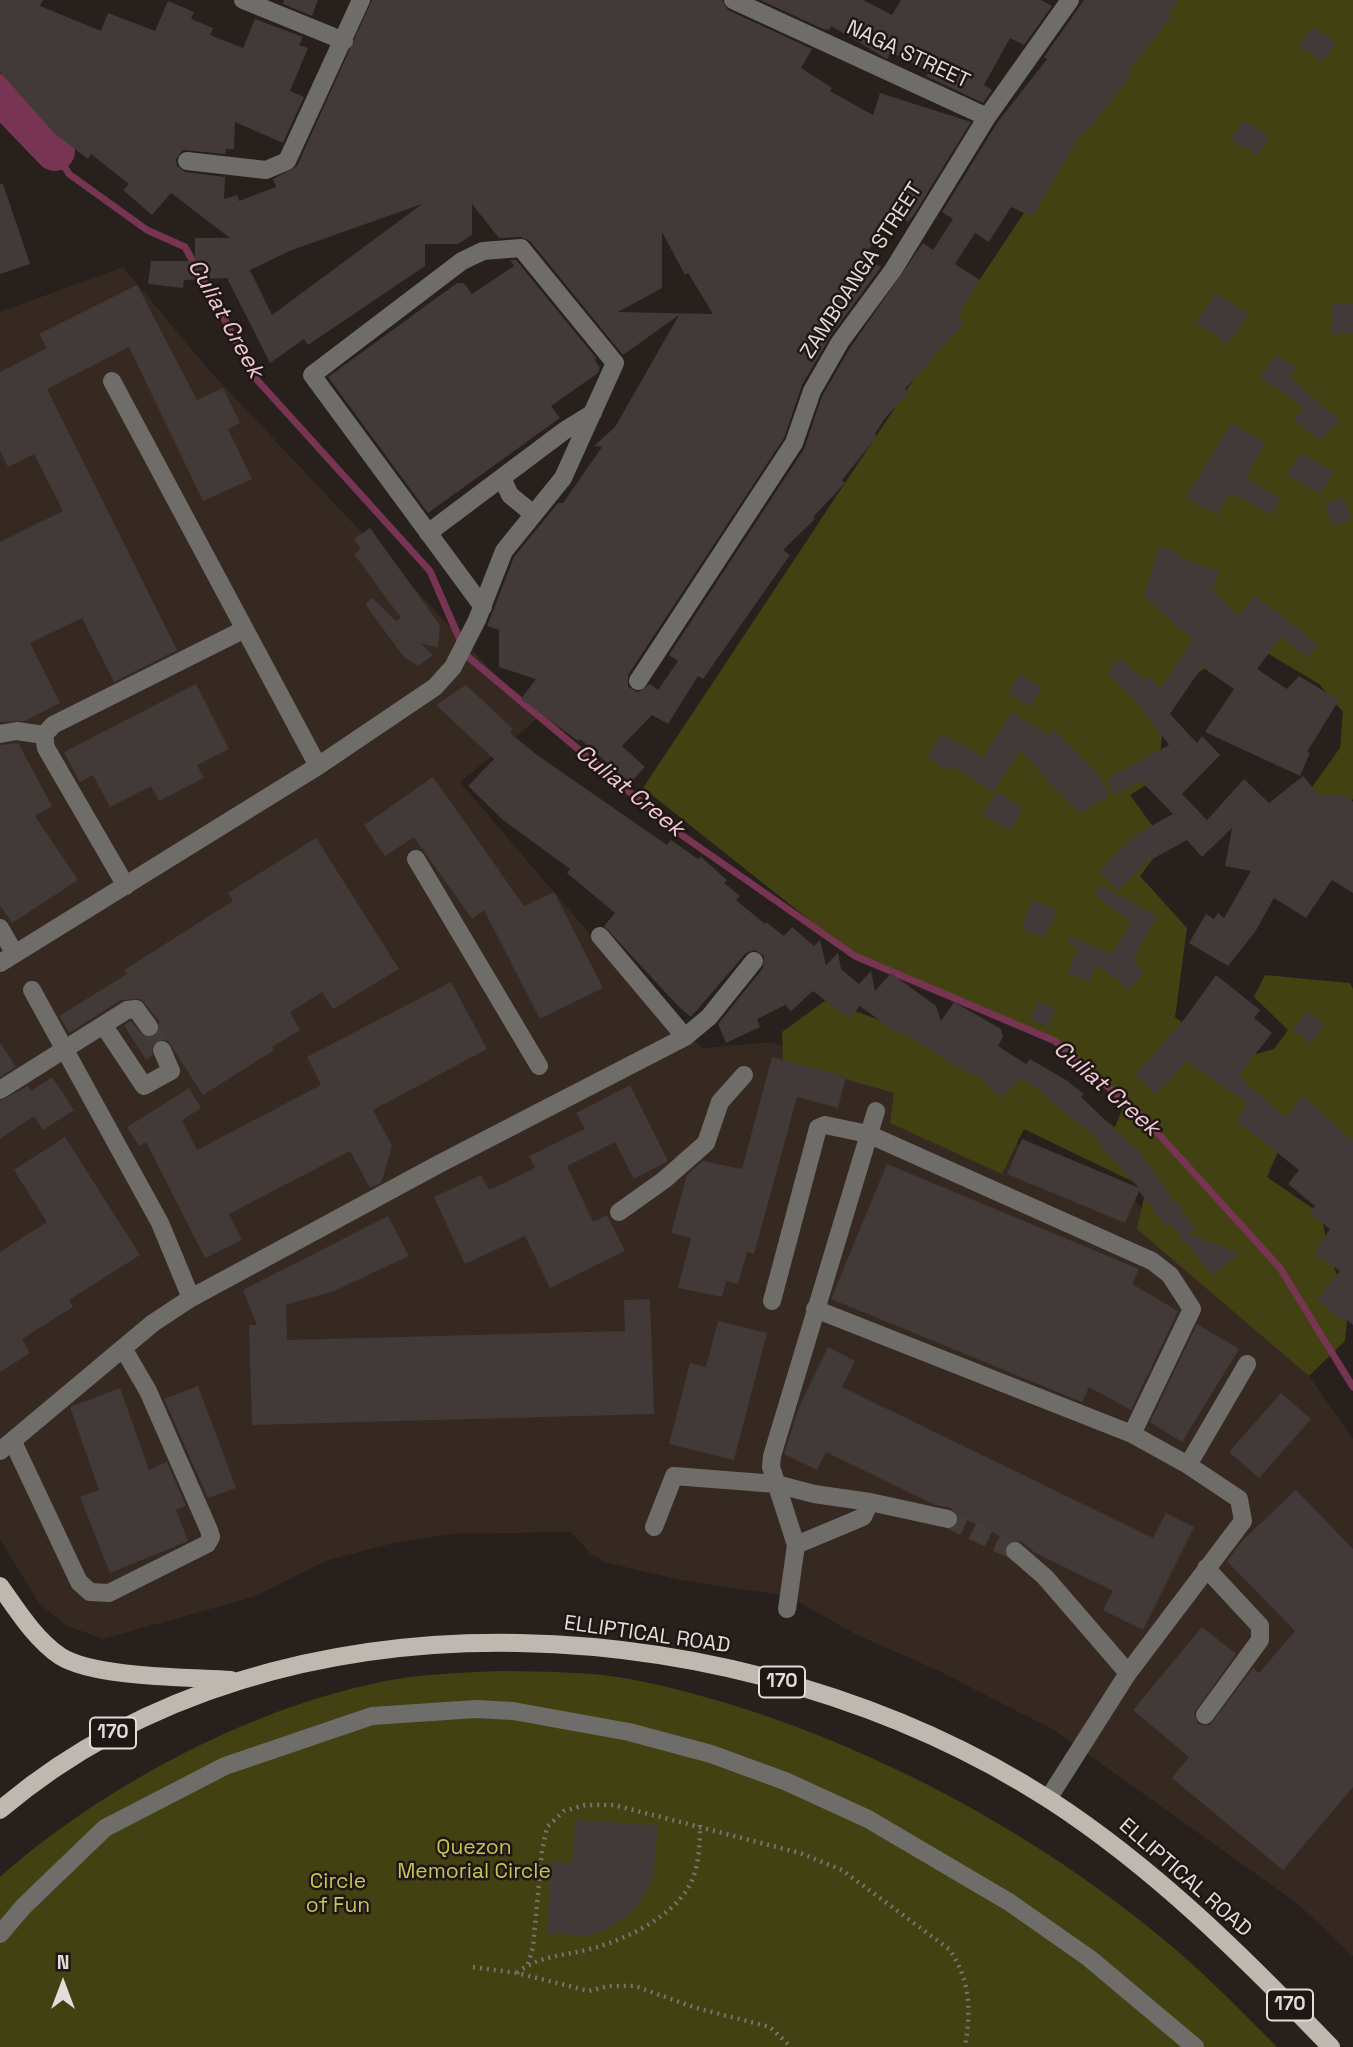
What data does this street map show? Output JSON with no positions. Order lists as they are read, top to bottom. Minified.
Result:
{"streets":{"main road":["ELLIPTICAL ROAD","170"],"street":["NAGA STREET","ZAMBOANGA STREET"]},"crossings":[["NAGA STREET","ZAMBOANGA STREET"]],"water":["Culiat Creek"],"parks":["Quezon Memorial Circle","Circle of Fun"],"north":"top"}
